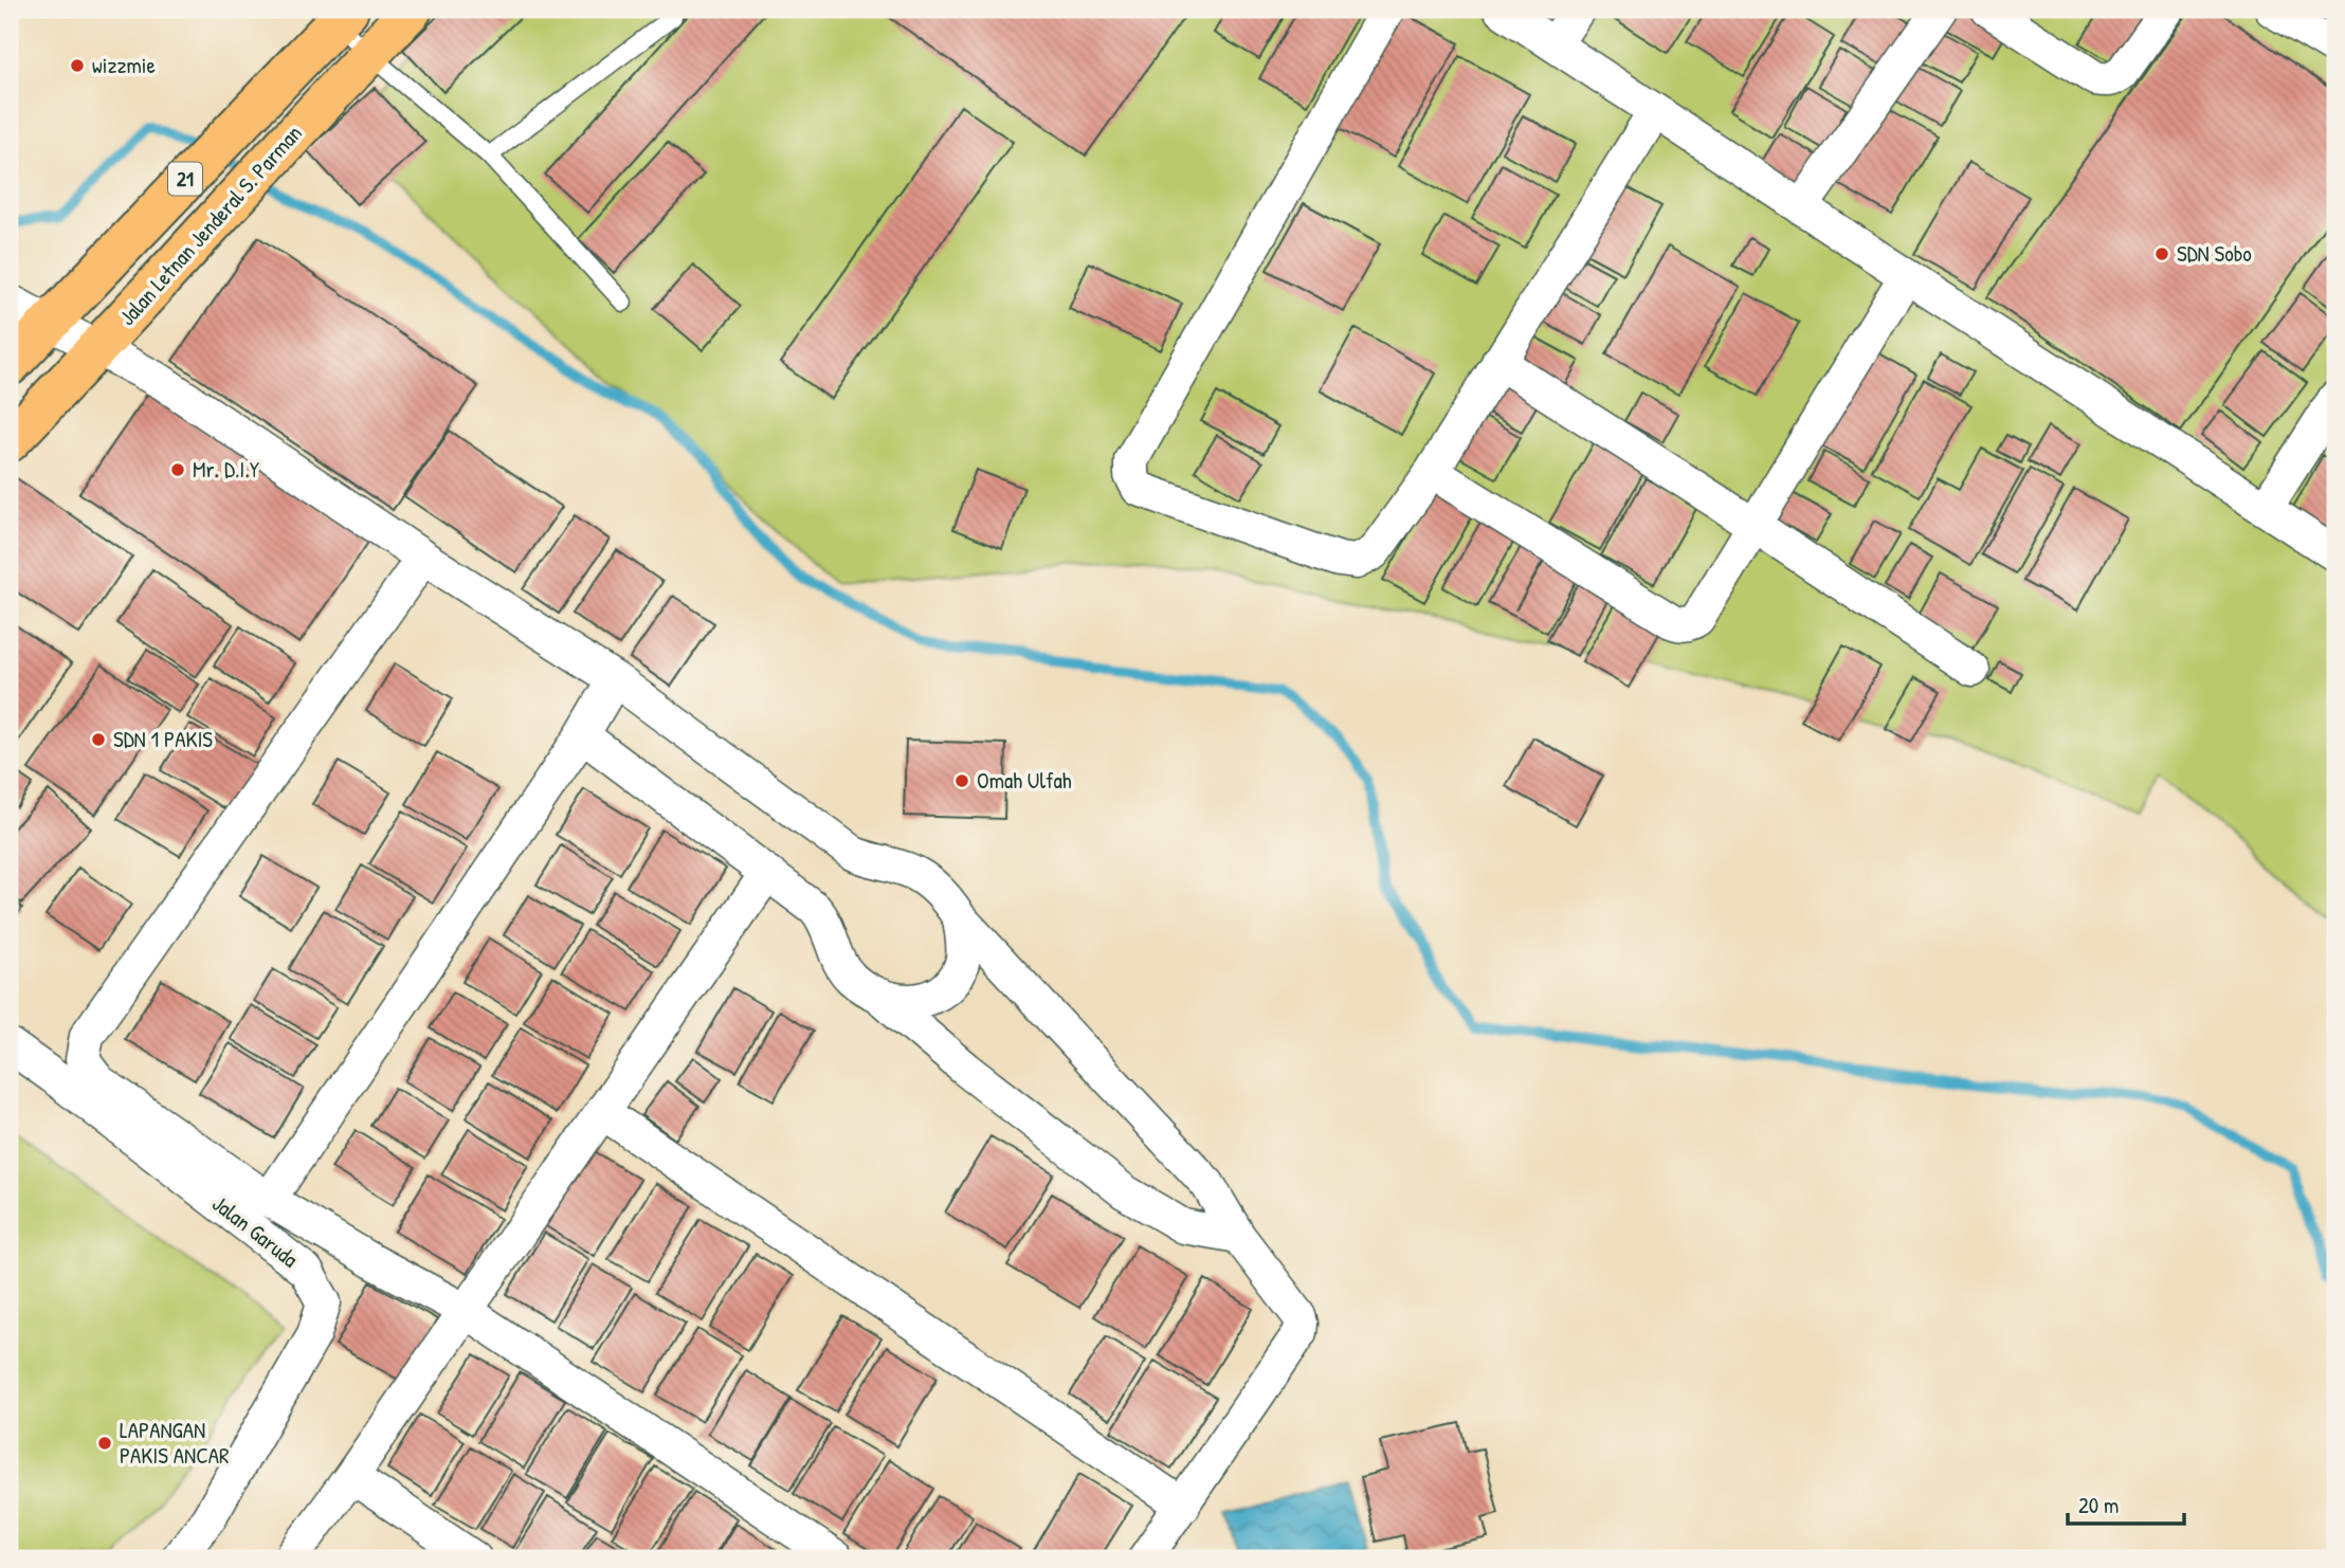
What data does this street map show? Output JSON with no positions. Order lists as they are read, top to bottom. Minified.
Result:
{"streets":{"highway":["21","Jalan Letnan Jenderal S. Parman"],"street":["Jalan Garuda"]},"places":["wizzmie","SDN Sobo","Mr. D.I.Y","SDN 1 PAKIS","Omah Ulfah","LAPANGAN PAKIS ANCAR"],"scale_bar":"20 m"}
